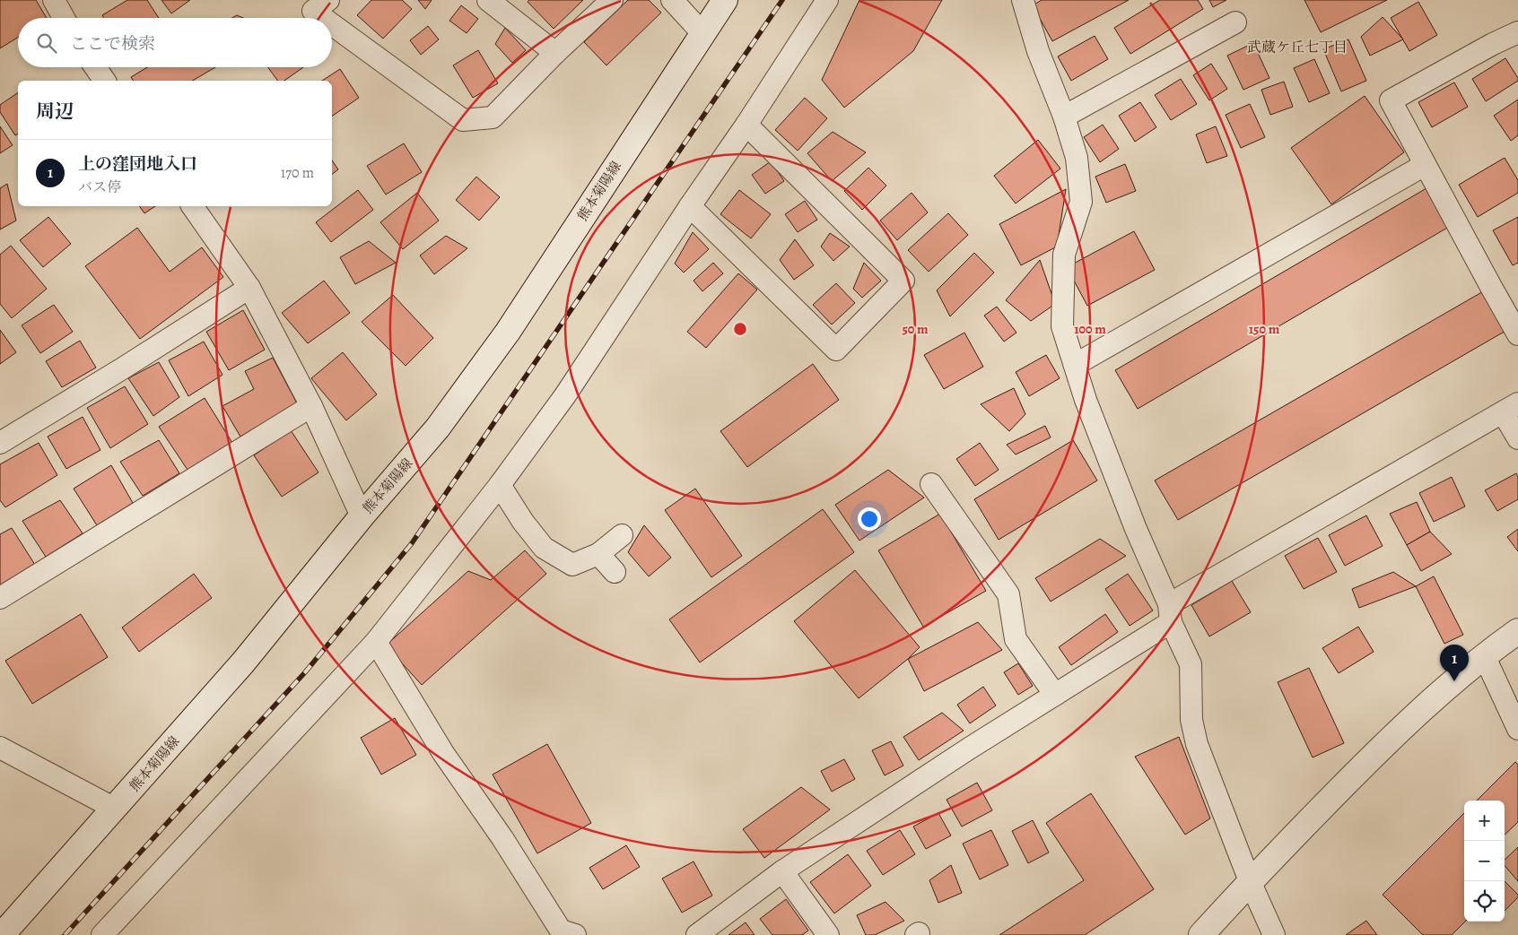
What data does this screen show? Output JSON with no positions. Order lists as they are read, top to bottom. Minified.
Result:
{"streets":{"main road":["熊本菊陽線"]},"districts":["武蔵ケ丘七丁目"],"page":{"search":"ここで検索","heading":"周辺","list":[{"mark":"1","name":"上の窪団地入口","note":"バス停","value":"170 m"}],"pins":"1","map_buttons":["+","−"]},"rings":["50 m","100 m","150 m"]}
